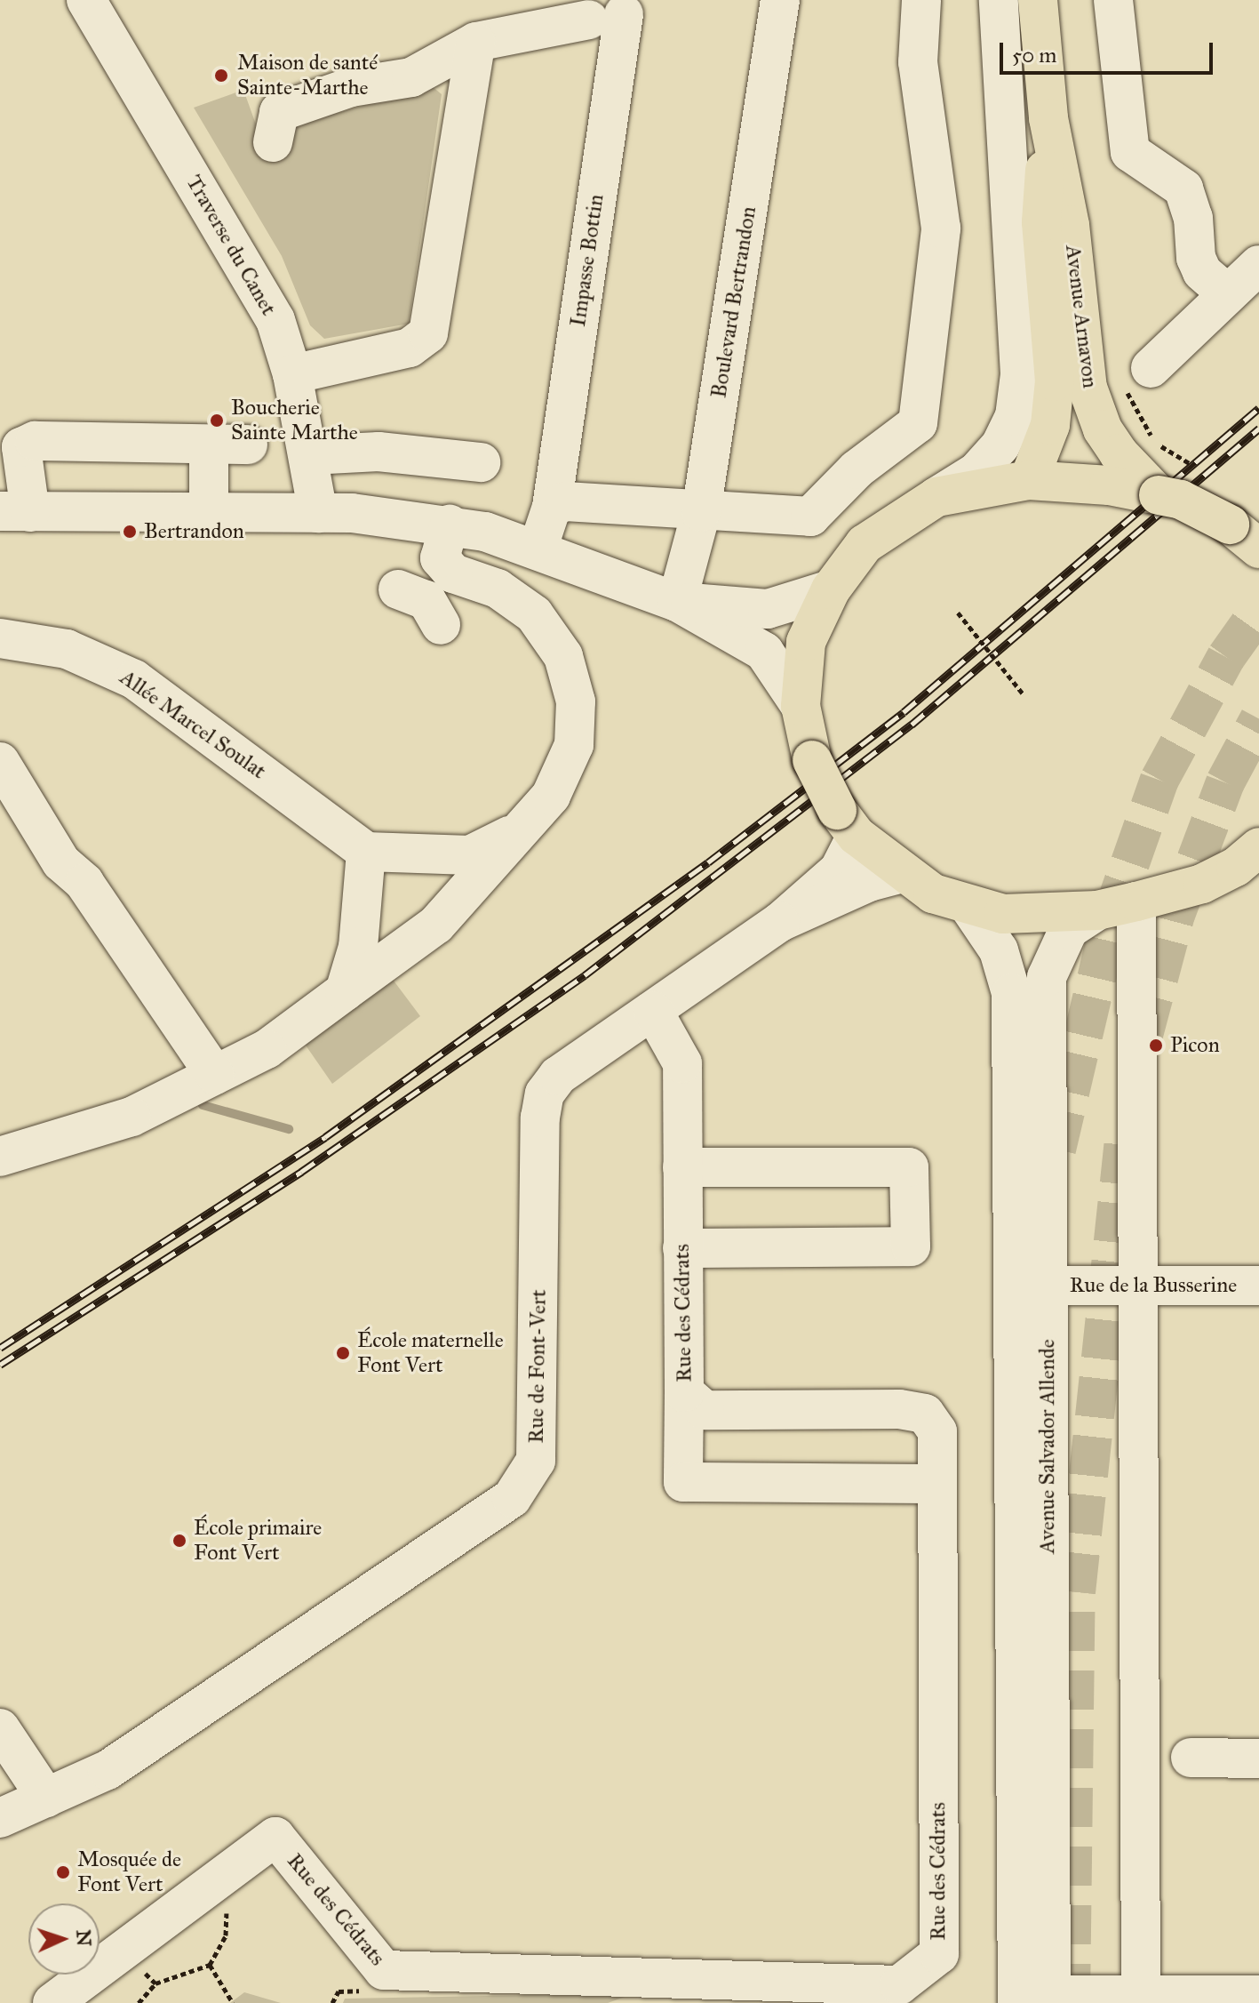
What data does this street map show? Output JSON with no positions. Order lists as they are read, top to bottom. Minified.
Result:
{"streets":{"main road":["Avenue Arnavon"],"street":["Traverse du Canet","Impasse Bottin","Boulevard Bertrandon","Allée Marcel Soulat","Rue de la Busserine","Rue des Cédrats","Rue de Font-Vert","Avenue Salvador Allende"]},"crossings":[["Rue de la Busserine","Avenue Salvador Allende"],["Rue des Cédrats","Rue de Font-Vert"]],"places":["Maison de santé Sainte-Marthe","Boucherie Sainte Marthe","Bertrandon","Picon","École maternelle Font Vert","École primaire Font Vert","Mosquée de Font Vert"],"scale_bar":"50 m","north":"right"}
